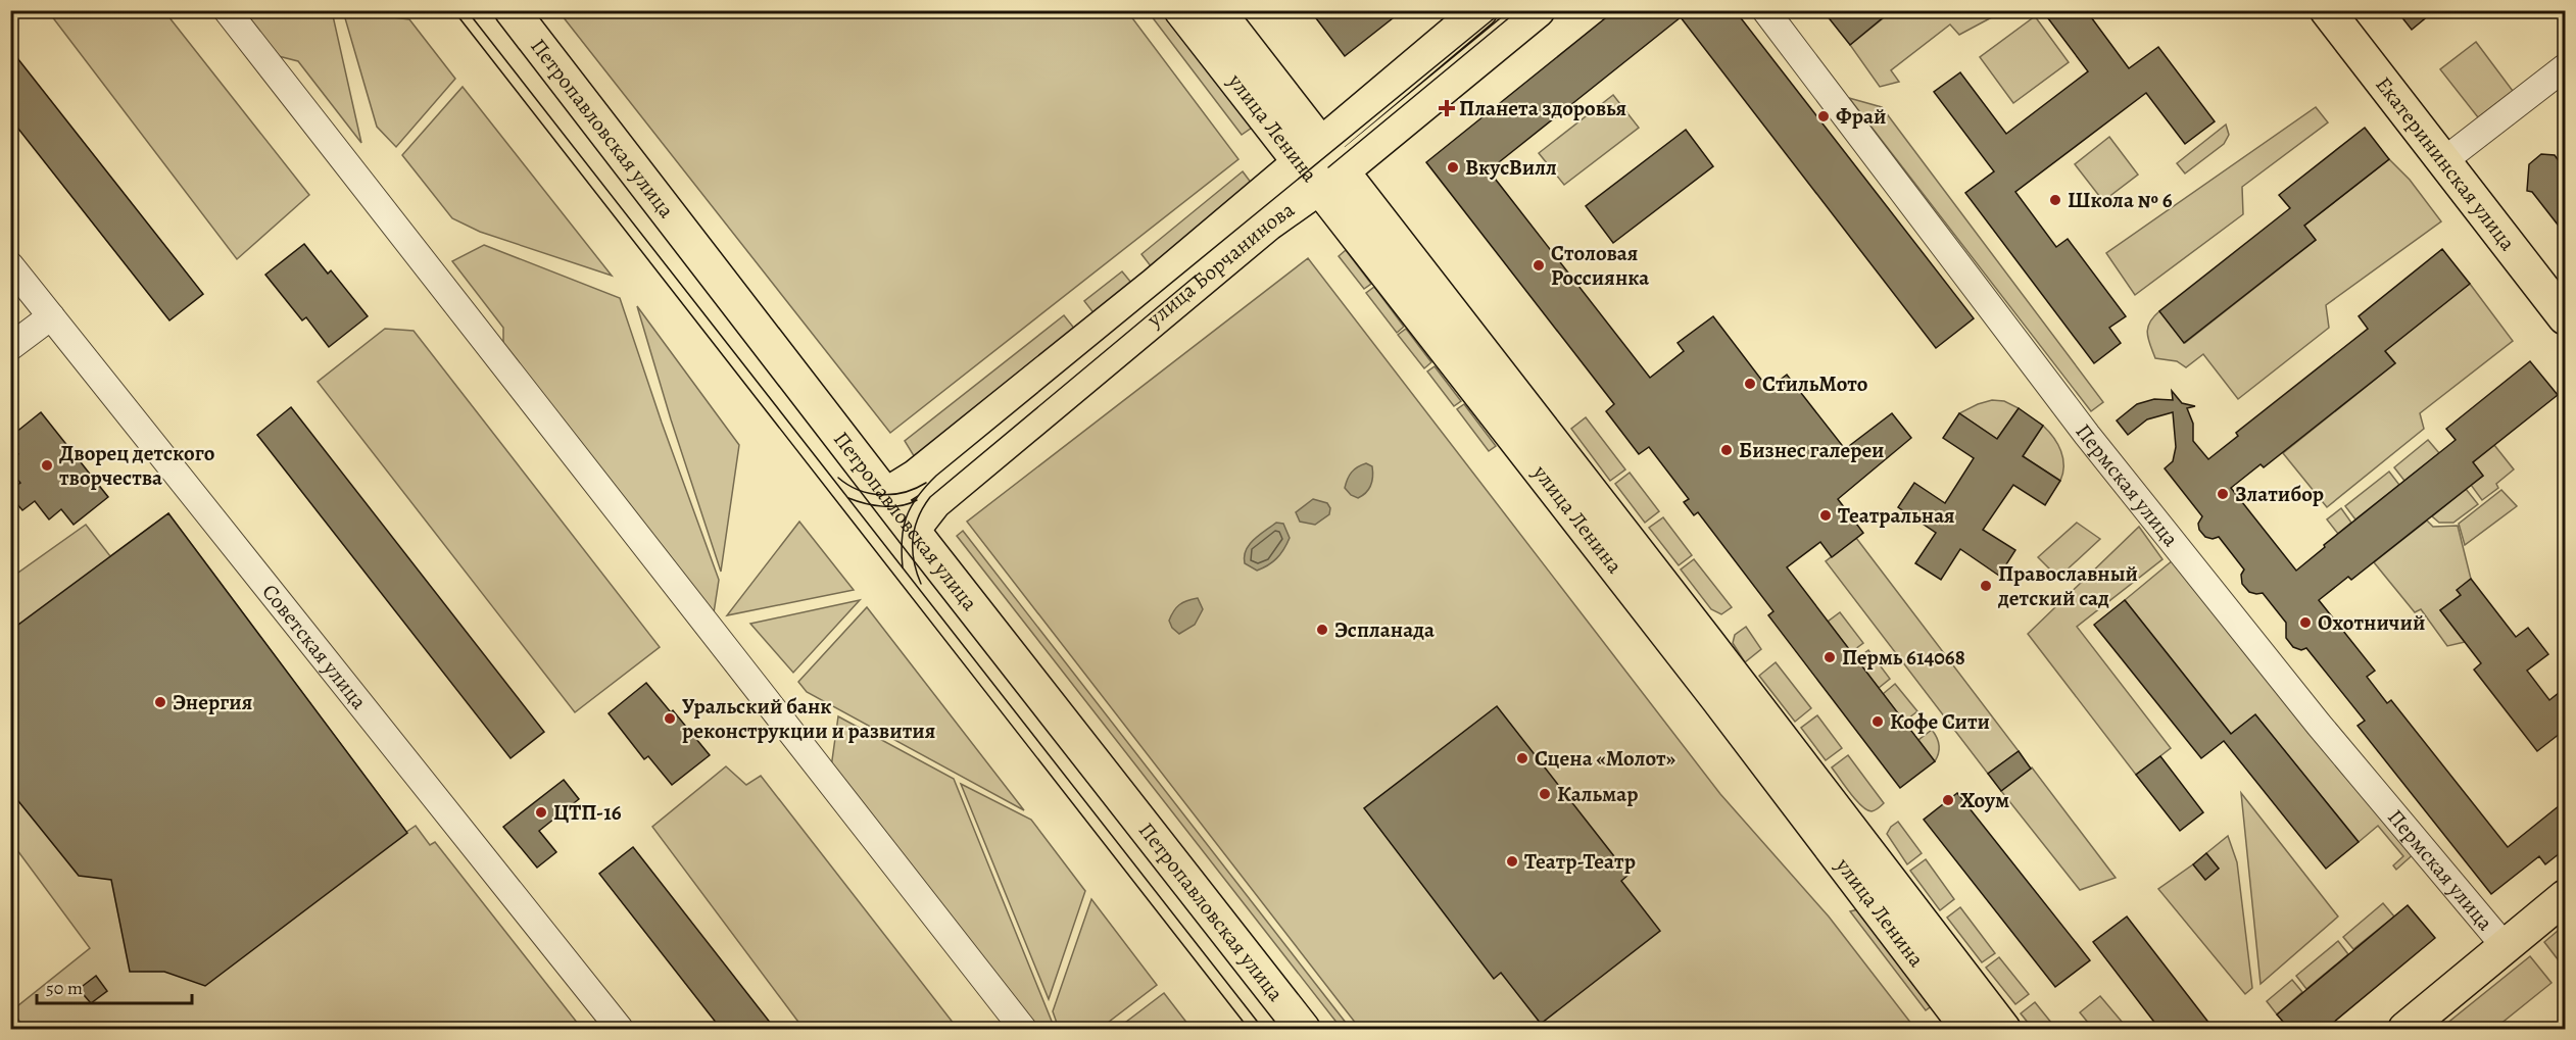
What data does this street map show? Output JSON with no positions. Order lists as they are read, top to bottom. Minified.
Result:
{"streets":{"main road":["улица Ленина","Петропавловская улица","Екатерининская улица","улица Борчанинова"],"street":["Пермская улица","Советская улица"]},"crossings":[["улица Ленина","улица Борчанинова"],["Петропавловская улица","улица Борчанинова"]],"places":{"health":["Планета здоровья"],"other":["Фрай","ВкусВилл","Школа № 6","Столовая Россиянка","СтильМото","Бизнес галереи","Дворец детского творчества","Златибор","Театральная","Православный детский сад","Охотничий","Эспланада","Пермь 614068","Энергия","Уральский банк реконструкции и развития","Кофе Сити","Сцена «Молот»","Кальмар","Хоум","ЦТП-16","Театр-Театр"]},"scale_bar":"50 m"}
